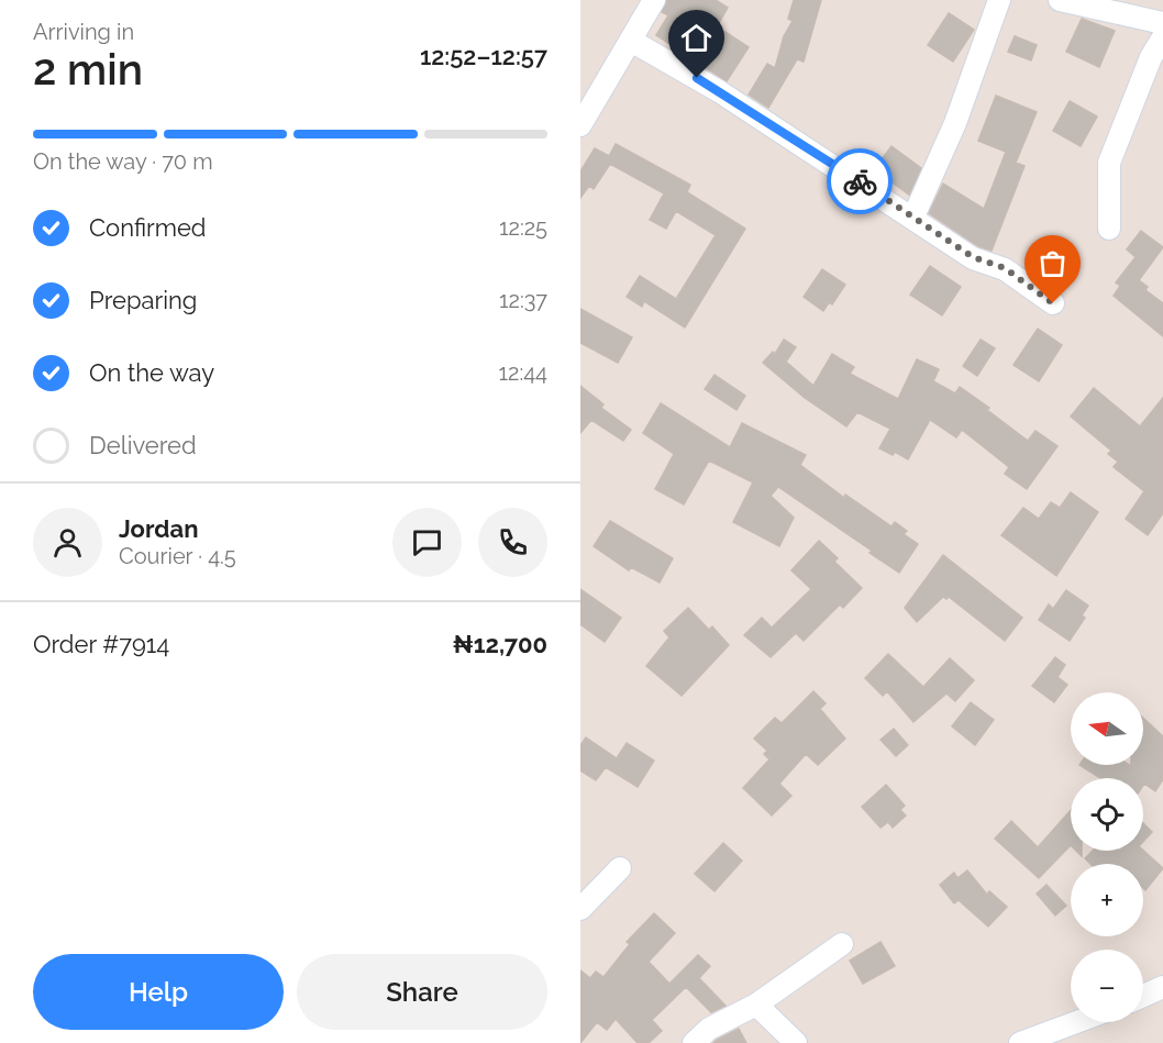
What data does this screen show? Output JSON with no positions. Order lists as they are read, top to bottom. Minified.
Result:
{"north":"left","page":{"heading":["2 min","Arriving in","12:52–12:57"],"panel":["Jordan","Courier · 4.5","Order #7914","₦12,700"],"bar":"On the way · 70 m","list":[["Confirmed","12:25"],["Preparing","12:37"],["On the way","12:44"],"Delivered"],"map_buttons":["+","−"],"buttons":["Help","Share"]}}
